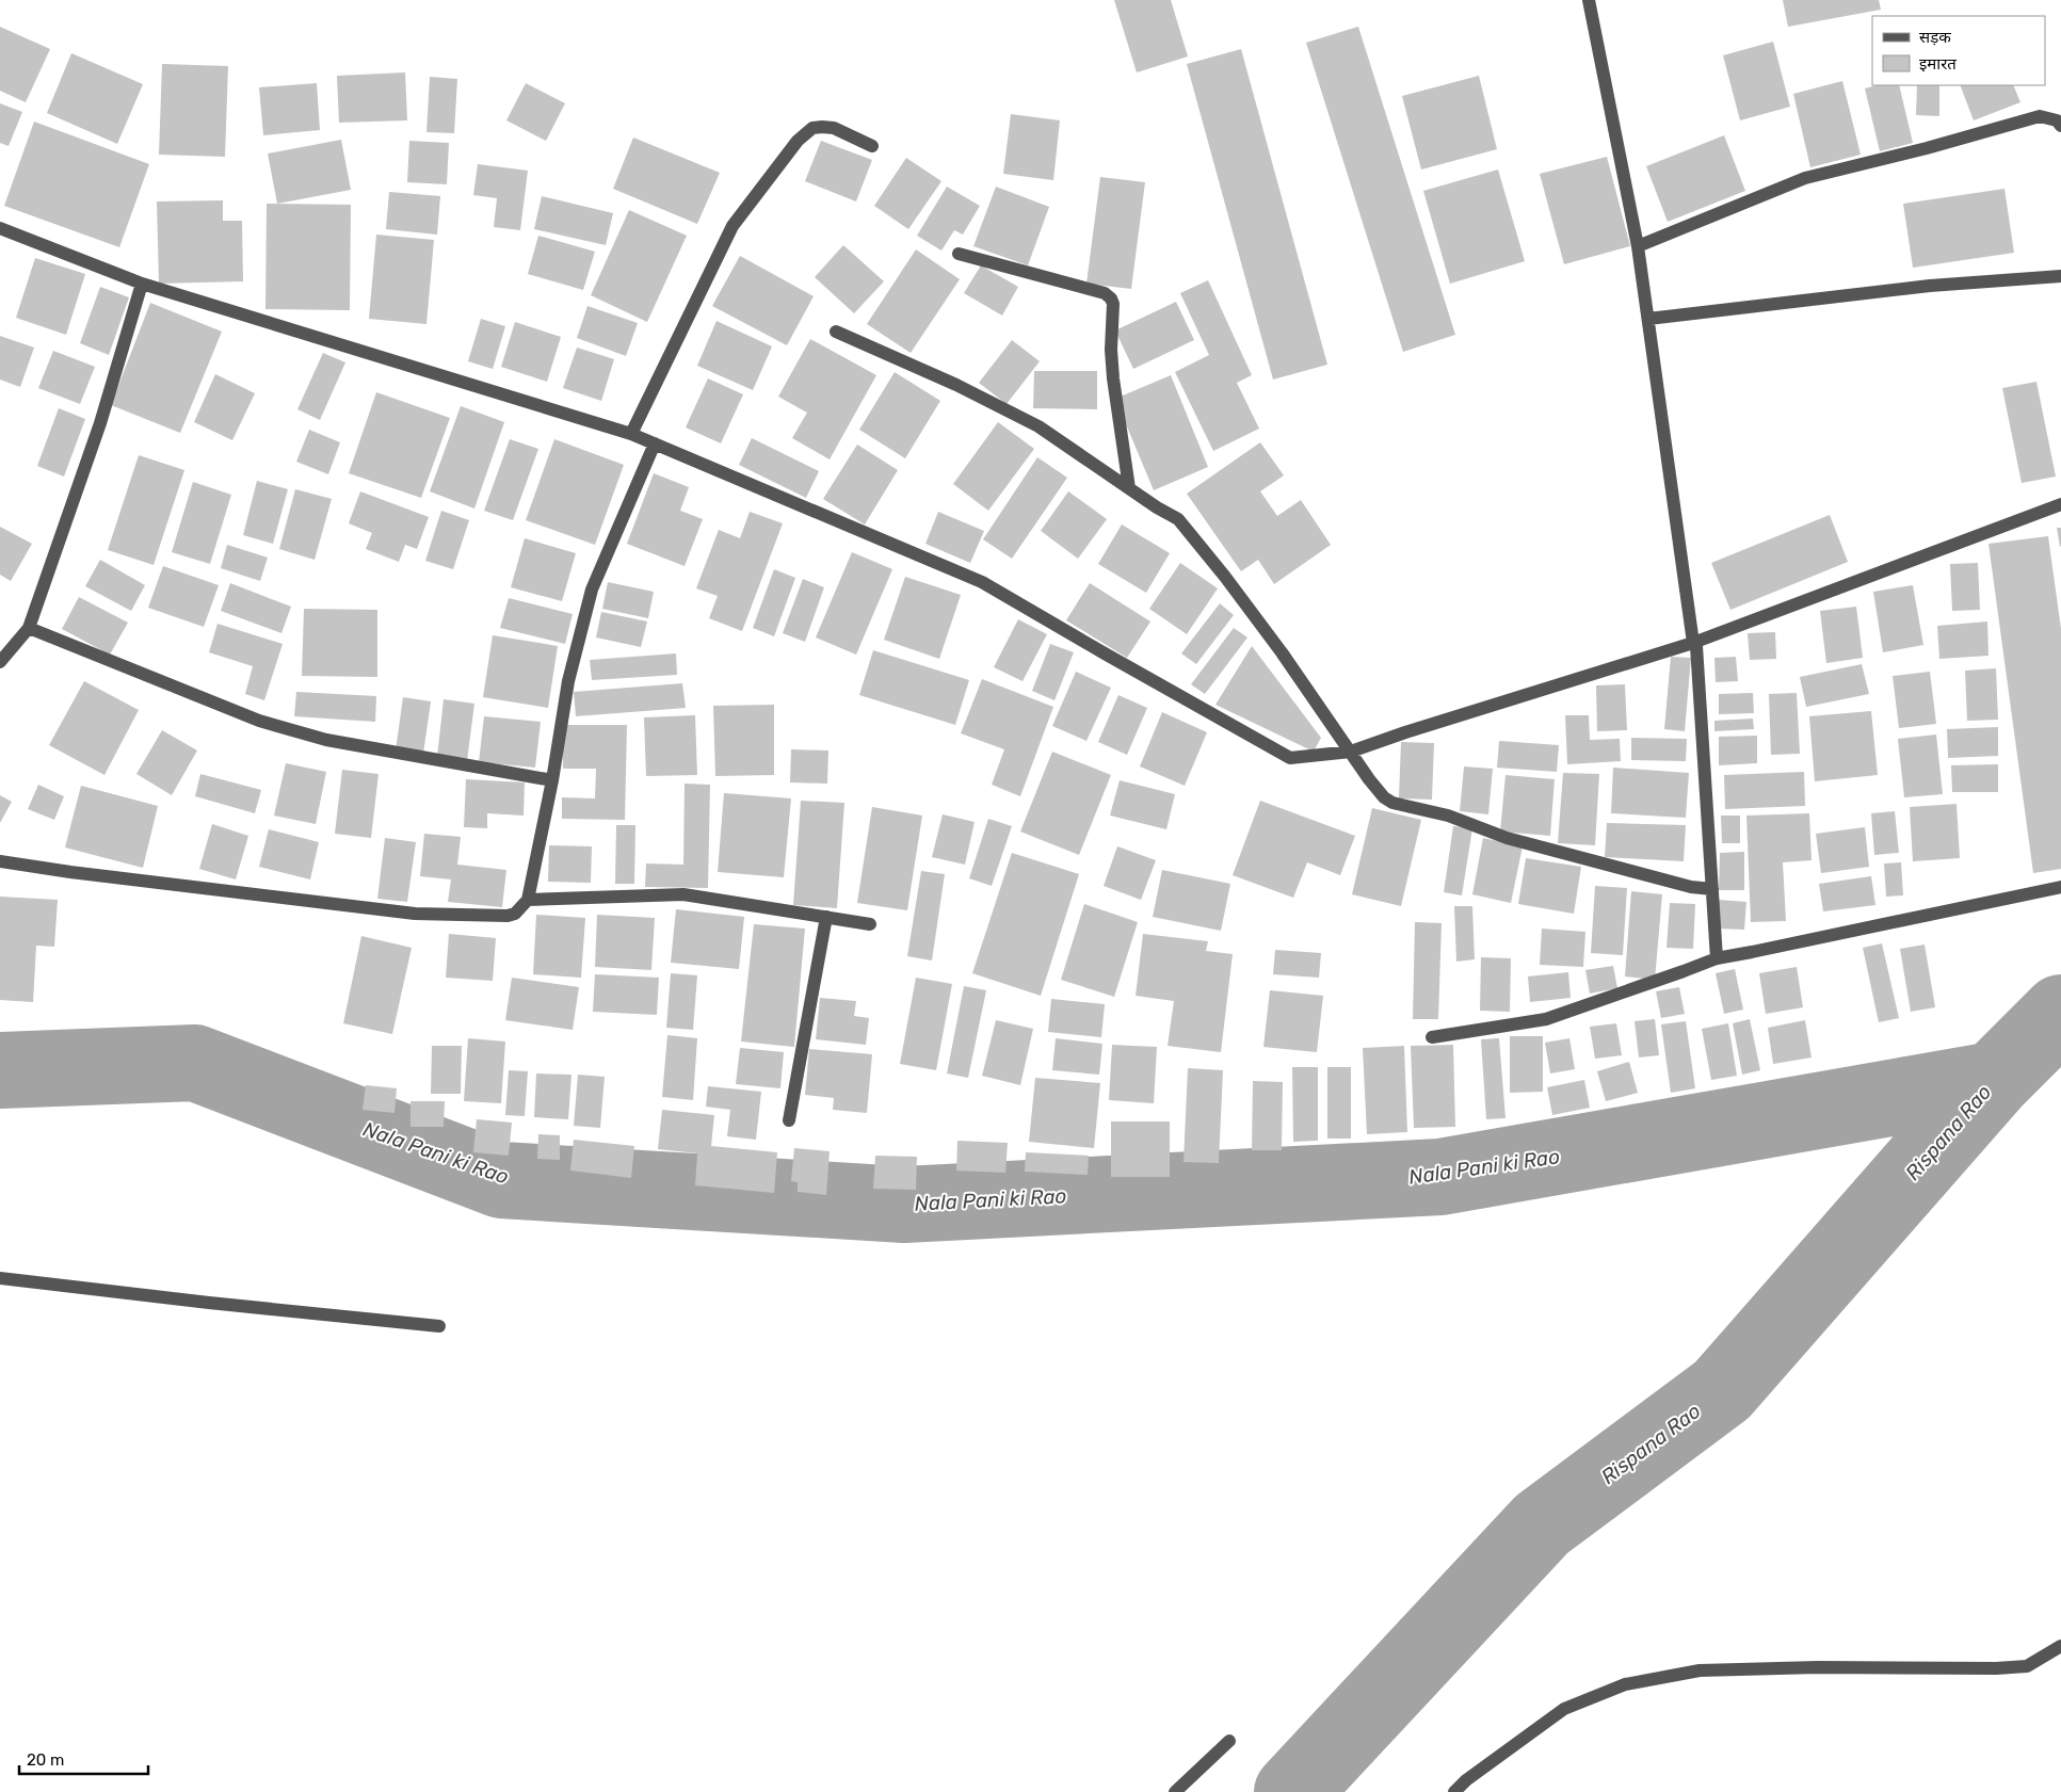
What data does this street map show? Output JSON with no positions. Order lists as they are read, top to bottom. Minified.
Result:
{"water":["Rispana Rao","Nala Pani ki Rao"],"legend":["सड़क","इमारत"],"scale_bar":"20 m"}
